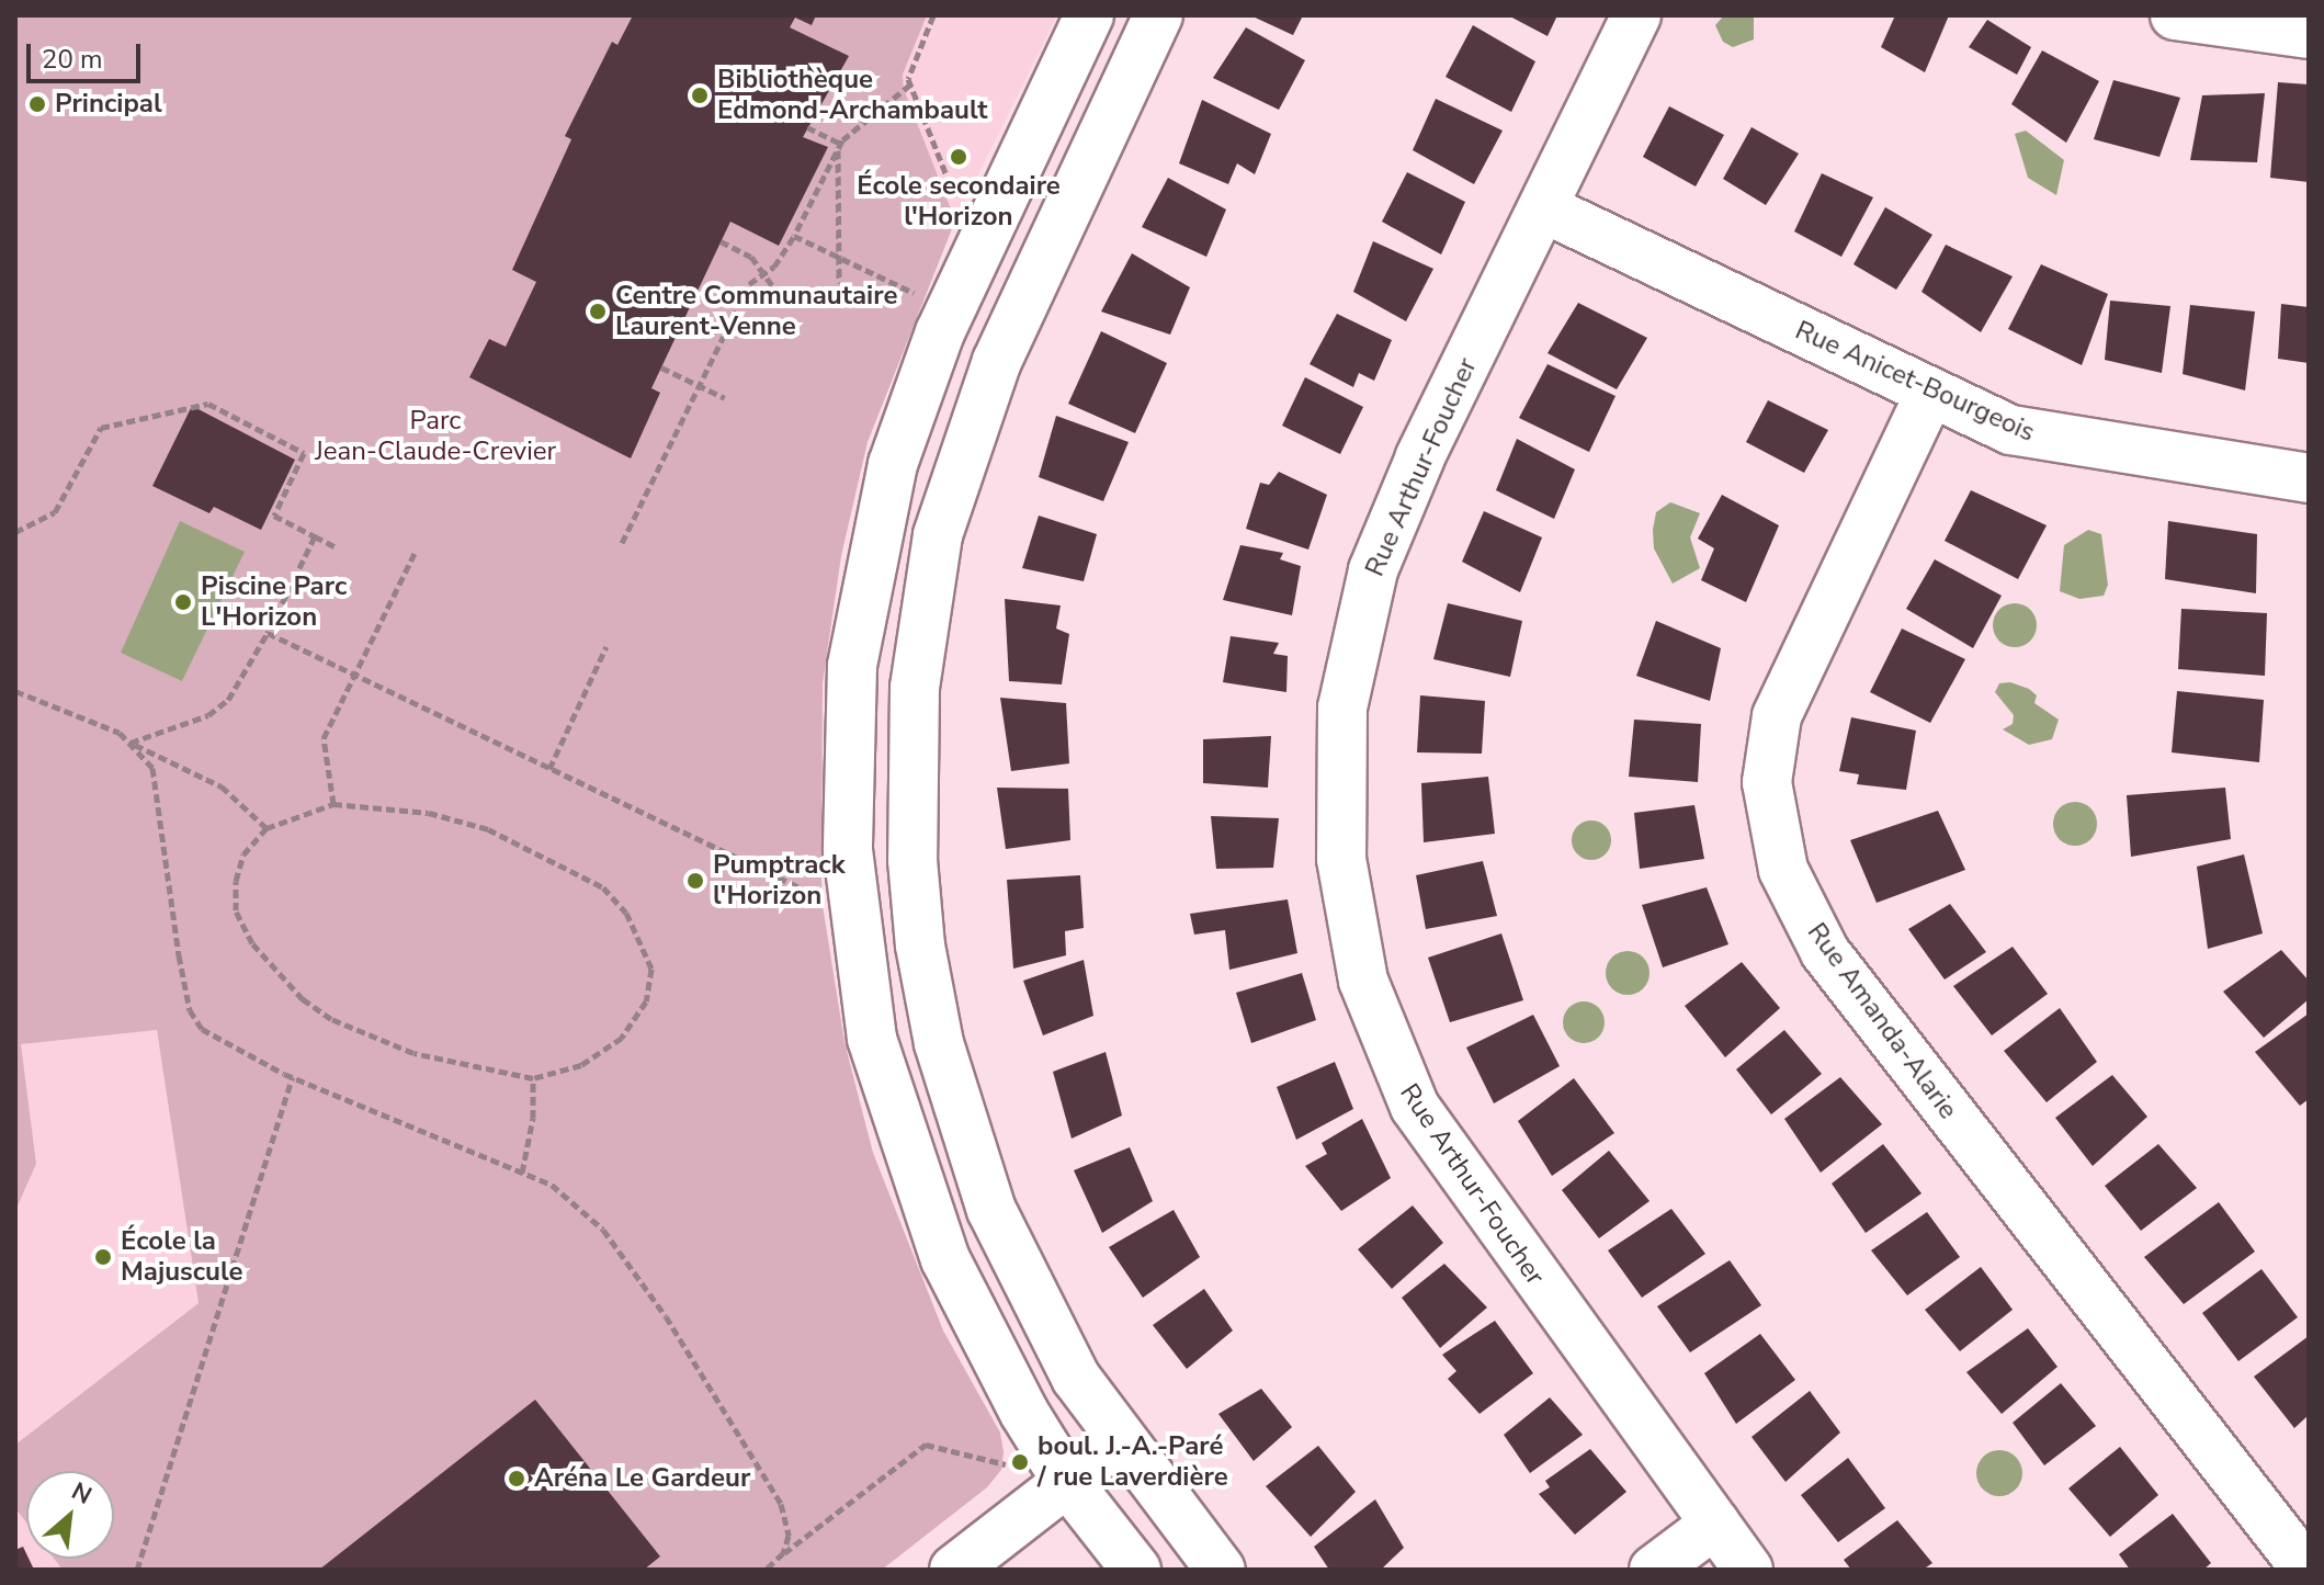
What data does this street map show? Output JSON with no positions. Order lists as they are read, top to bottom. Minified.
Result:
{"streets":{"street":["Rue Anicet-Bourgeois","Rue Arthur-Foucher","Rue Amanda-Alarie"]},"crossings":[["Rue Anicet-Bourgeois","Rue Arthur-Foucher"],["Rue Anicet-Bourgeois","Rue Amanda-Alarie"]],"parks":["Parc Jean-Claude-Crevier"],"places":["Bibliothèque Edmond-Archambault","Principal","École secondaire l'Horizon","Centre Communautaire Laurent-Venne","Piscine Parc L'Horizon","Pumptrack l'Horizon","École la Majuscule","boul. J.-A.-Paré / rue Laverdière","Aréna Le Gardeur"],"scale_bar":"20 m","north":"top right"}
